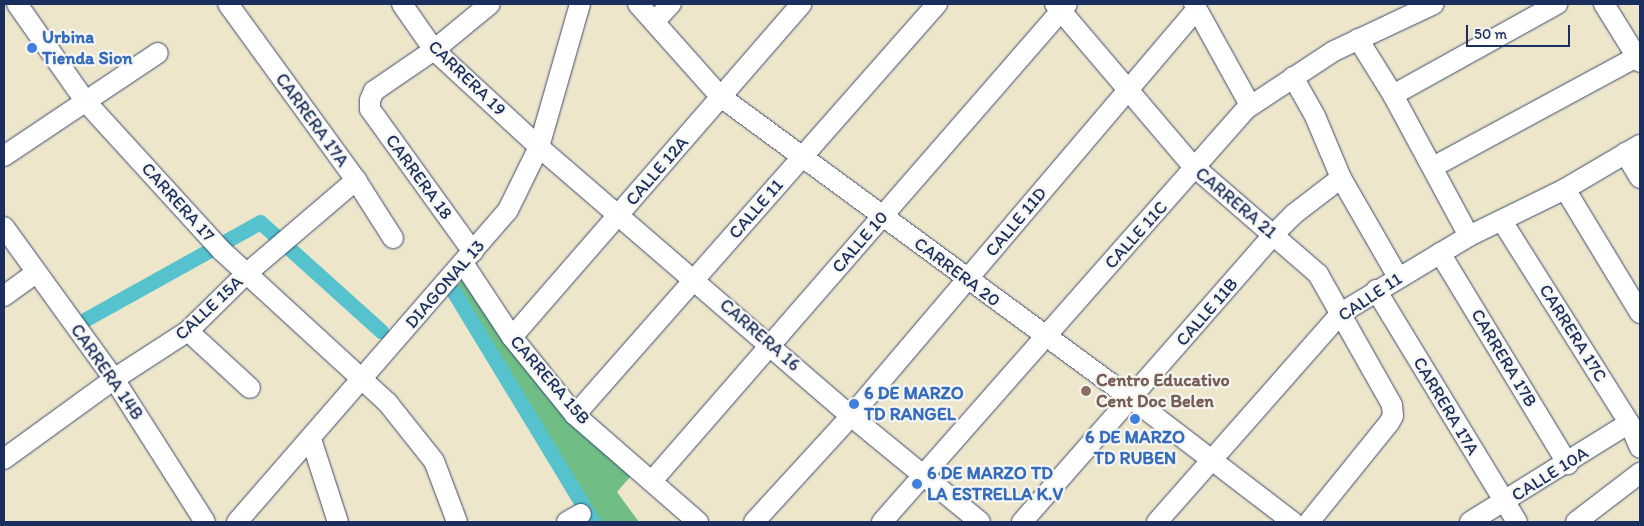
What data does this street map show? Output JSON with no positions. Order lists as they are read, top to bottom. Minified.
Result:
{"streets":{"street":["CARRERA 19","CARRERA 17A","CALLE 12A","CARRERA 18","CARRERA 17","CARRERA 21","CALLE 11","CALLE 11D","CALLE 11C","CALLE 10","CARRERA 20","DIAGONAL 13","CALLE 15A","CALLE 11B","CARRERA 17C","CARRERA 16","CARRERA 17B","CARRERA 14B","CARRERA 15B","CALLE 10A"]},"crossings":[["CARRERA 19","CARRERA 18"],["CARRERA 19","DIAGONAL 13"],["CARRERA 19","CARRERA 16"],["CARRERA 17A","CALLE 11"],["CARRERA 17A","CALLE 15A"],["CARRERA 17A","CALLE 10A"],["CALLE 12A","CARRERA 20"],["CALLE 12A","CARRERA 16"],["CALLE 12A","CARRERA 15B"],["CARRERA 18","DIAGONAL 13"],["CARRERA 18","CARRERA 15B"],["CARRERA 17","DIAGONAL 13"],["CARRERA 17","CALLE 15A"],["CARRERA 21","CALLE 11"],["CARRERA 21","CALLE 11D"],["CARRERA 21","CALLE 11C"],["CARRERA 21","CALLE 10"],["CARRERA 21","CALLE 11B"],["CALLE 11","CARRERA 20"],["CALLE 11","CARRERA 17C"],["CALLE 11","CARRERA 16"],["CALLE 11","CARRERA 17B"],["CALLE 11","CARRERA 15B"],["CALLE 11D","CARRERA 20"],["CALLE 11D","CARRERA 16"],["CALLE 11C","CARRERA 20"],["CALLE 11C","CARRERA 16"],["CALLE 10","CARRERA 20"],["CALLE 10","CARRERA 16"],["CALLE 10","CARRERA 15B"],["CARRERA 20","CALLE 11B"],["DIAGONAL 13","CARRERA 16"],["DIAGONAL 13","CARRERA 15B"],["CALLE 15A","CARRERA 14B"],["CARRERA 17C","CALLE 10A"],["CARRERA 17B","CALLE 10A"]],"places":["Urbina Tienda Sion","Centro Educativo Cent Doc Belen","6 DE MARZO TD RANGEL","6 DE MARZO TD RUBEN","6 DE MARZO TD LA ESTRELLA K.V"],"scale_bar":"50 m"}
